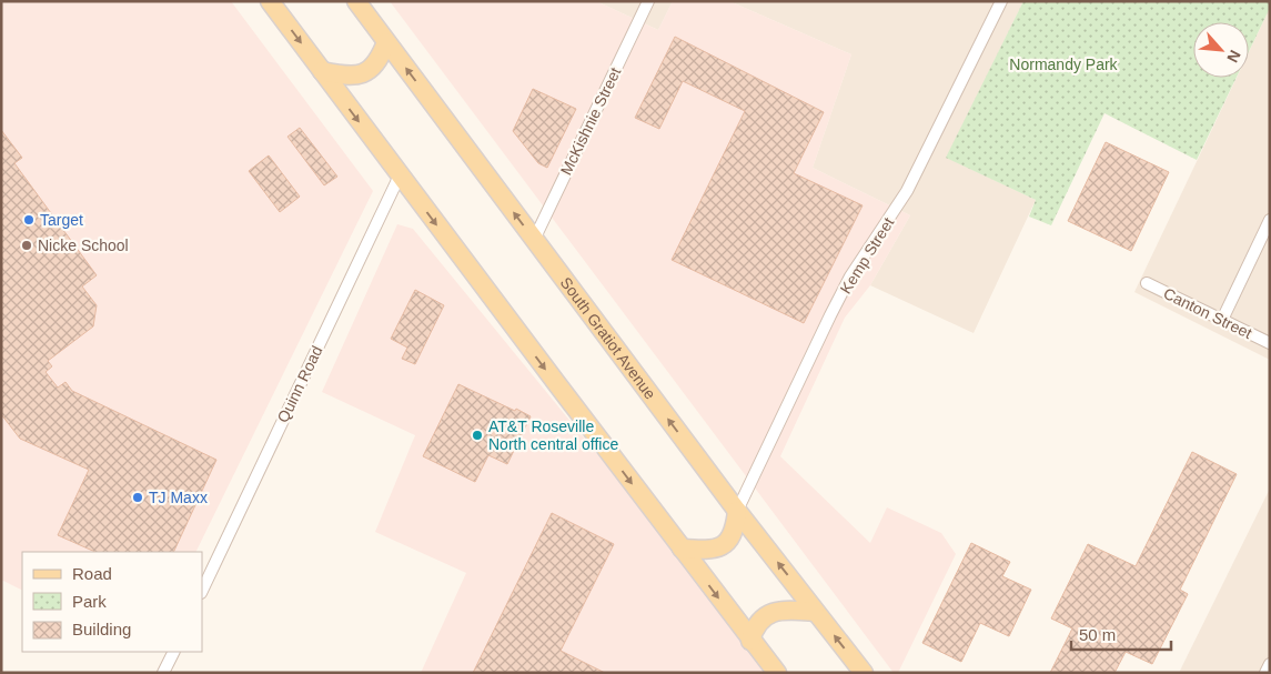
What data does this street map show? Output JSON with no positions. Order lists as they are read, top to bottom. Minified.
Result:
{"streets":{"main road":["South Gratiot Avenue"],"street":["McKishnie Street","Kemp Street","Canton Street","Quinn Road"]},"crossings":[["McKishnie Street","South Gratiot Avenue"],["Kemp Street","South Gratiot Avenue"]],"parks":["Normandy Park"],"places":["Target","Nicke School","AT&T Roseville North central office","TJ Maxx"],"legend":["Road","Park","Building"],"scale_bar":"50 m","north":"bottom right"}
